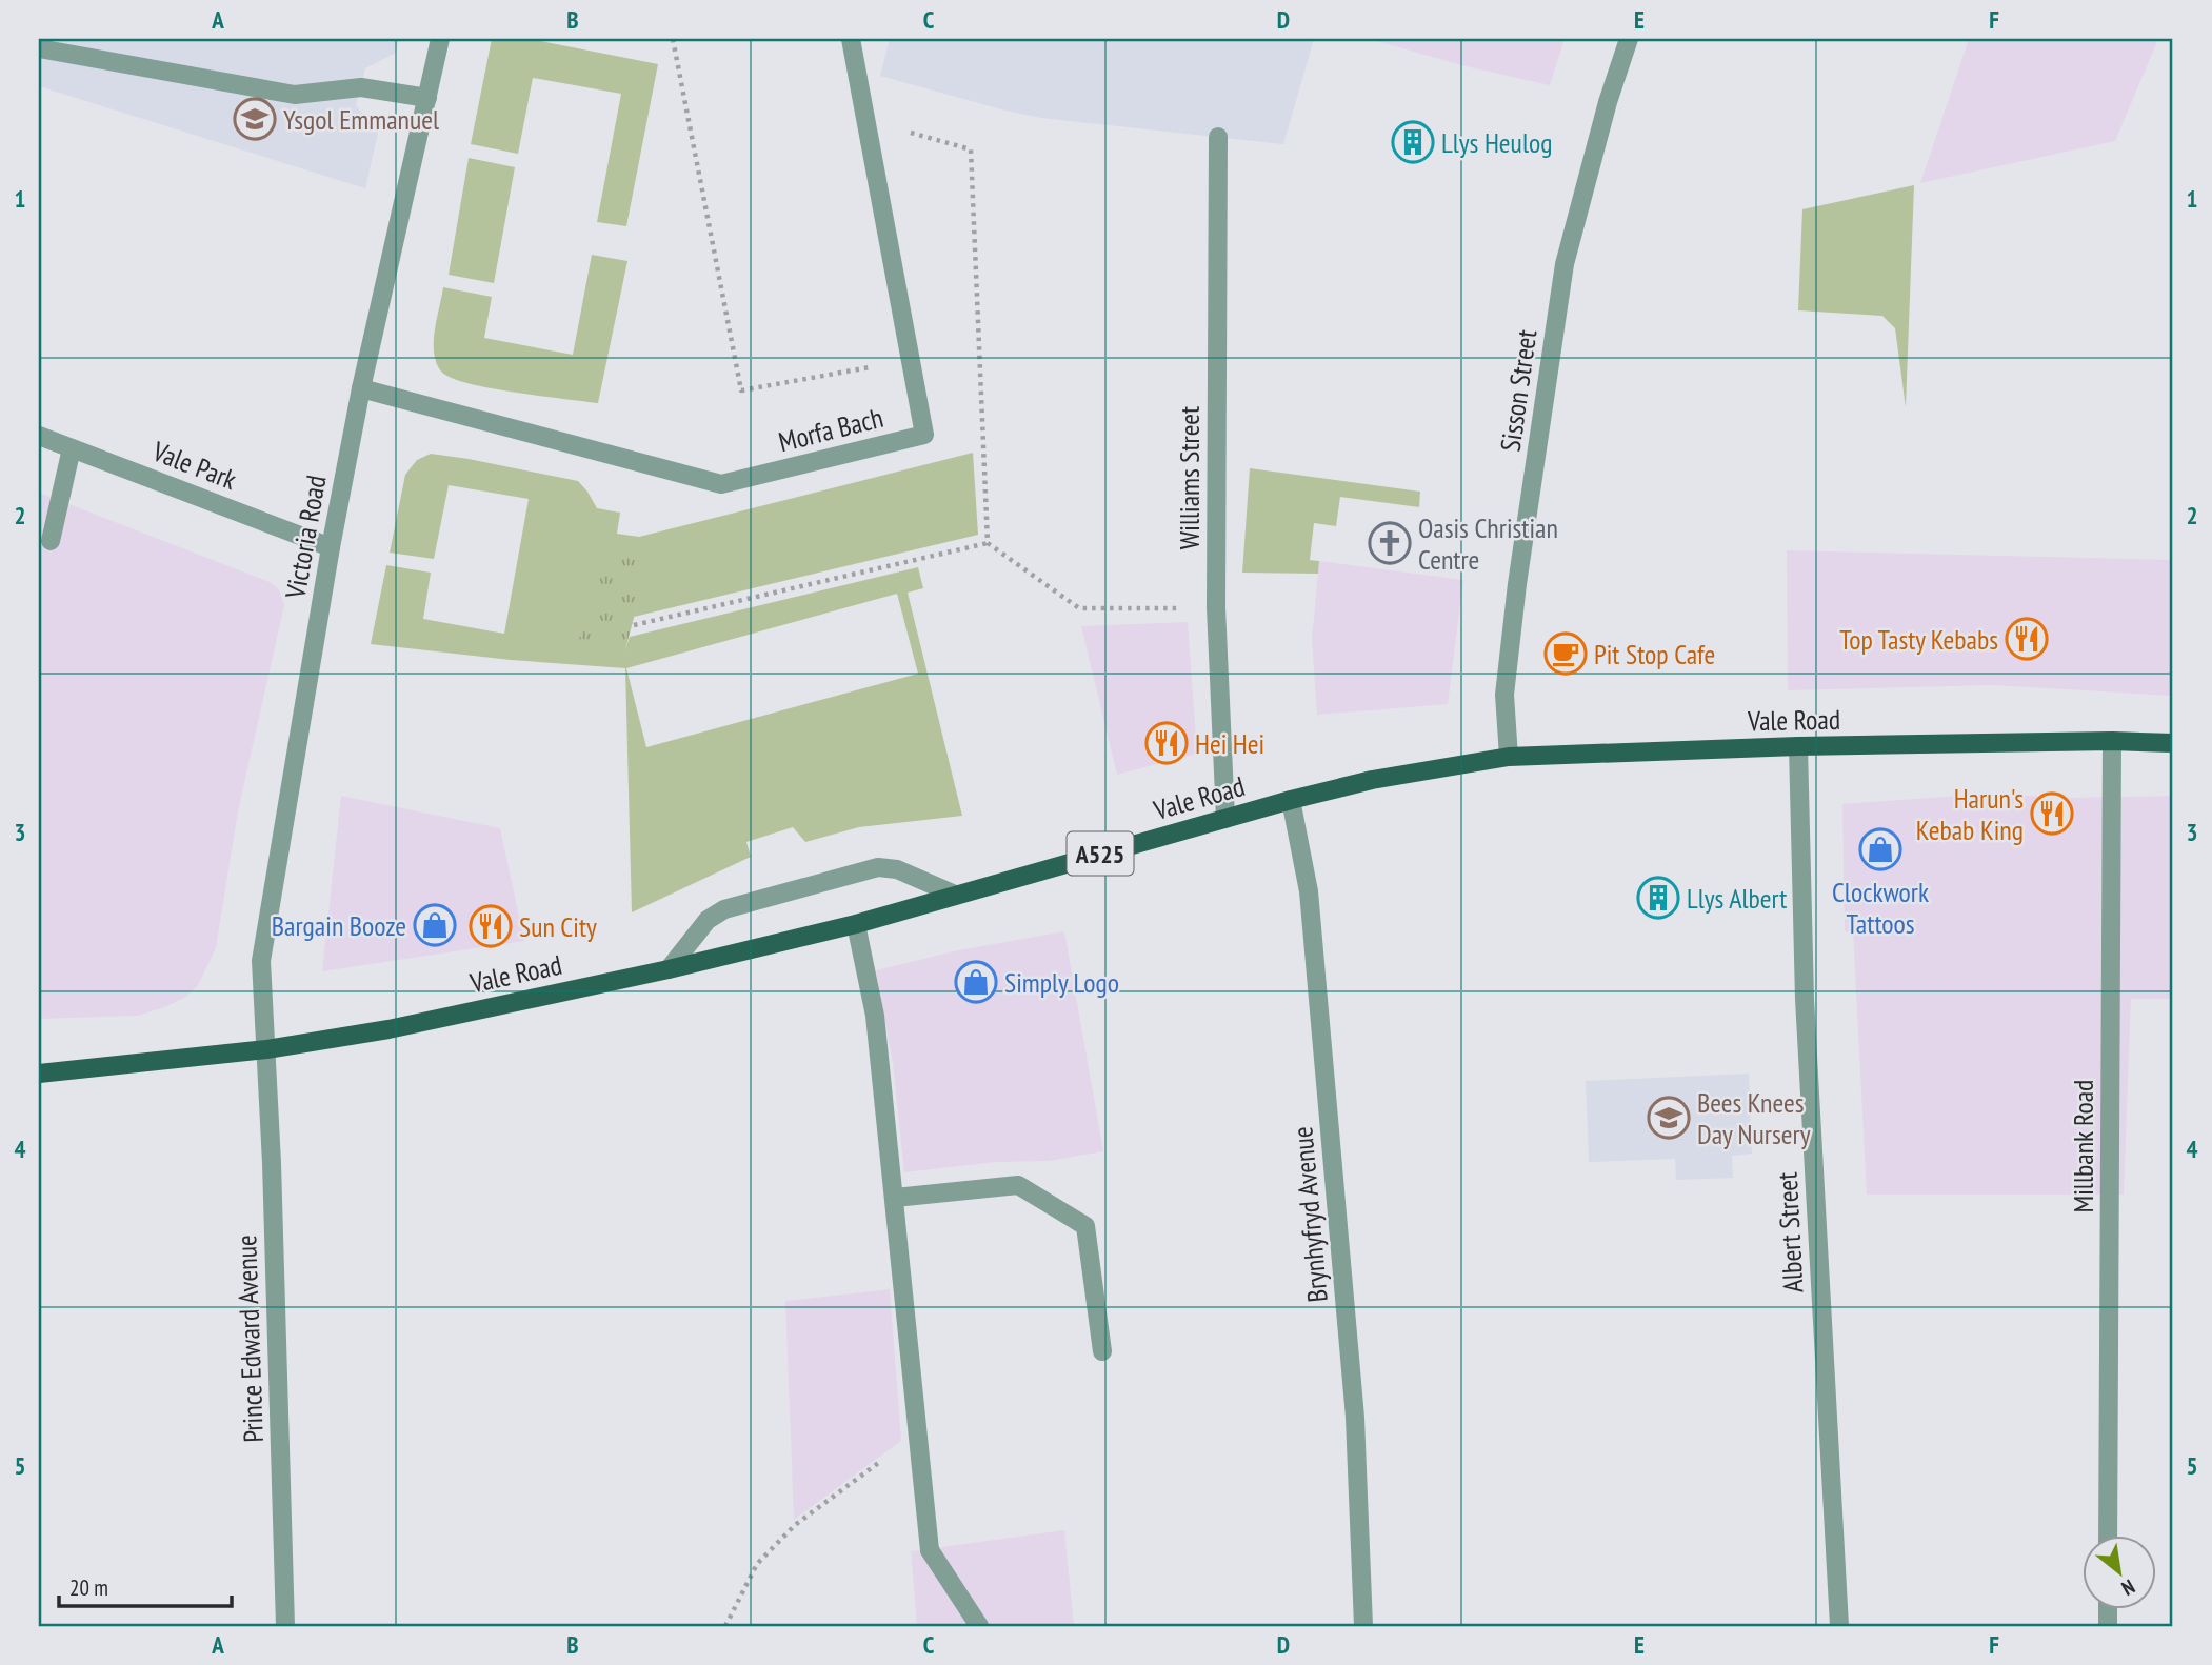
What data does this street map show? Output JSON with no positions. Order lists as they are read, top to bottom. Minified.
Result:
{"streets":{"main road":["Vale Road","A525"],"street":["Sisson Street","Morfa Bach","Vale Park","Williams Street","Victoria Road","Millbank Road","Brynhyfryd Avenue","Albert Street","Prince Edward Avenue"]},"crossings":[["Sisson Street","Vale Road"],["Morfa Bach","Victoria Road"],["Vale Park","Victoria Road"],["Williams Street","Vale Road"],["Victoria Road","Vale Road"],["Victoria Road","Prince Edward Avenue"],["Vale Road","Millbank Road"],["Vale Road","Brynhyfryd Avenue"],["Vale Road","Albert Street"],["Vale Road","Prince Edward Avenue"]],"places":{"school or university":["Ysgol Emmanuel","Bees Knees Day Nursery"],"building":["Llys Heulog","Llys Albert"],"church":["Oasis Christian Centre"],"restaurant":["Top Tasty Kebabs","Hei Hei","Harun's Kebab King","Sun City"],"cafe":["Pit Stop Cafe"],"shop":["Clockwork Tattoos","Bargain Booze","Simply Logo"]},"scale_bar":"20 m","north":"bottom right","grid":{"columns":["A","B","C","D","E","F"],"rows":["1","2","3","4","5"]}}
